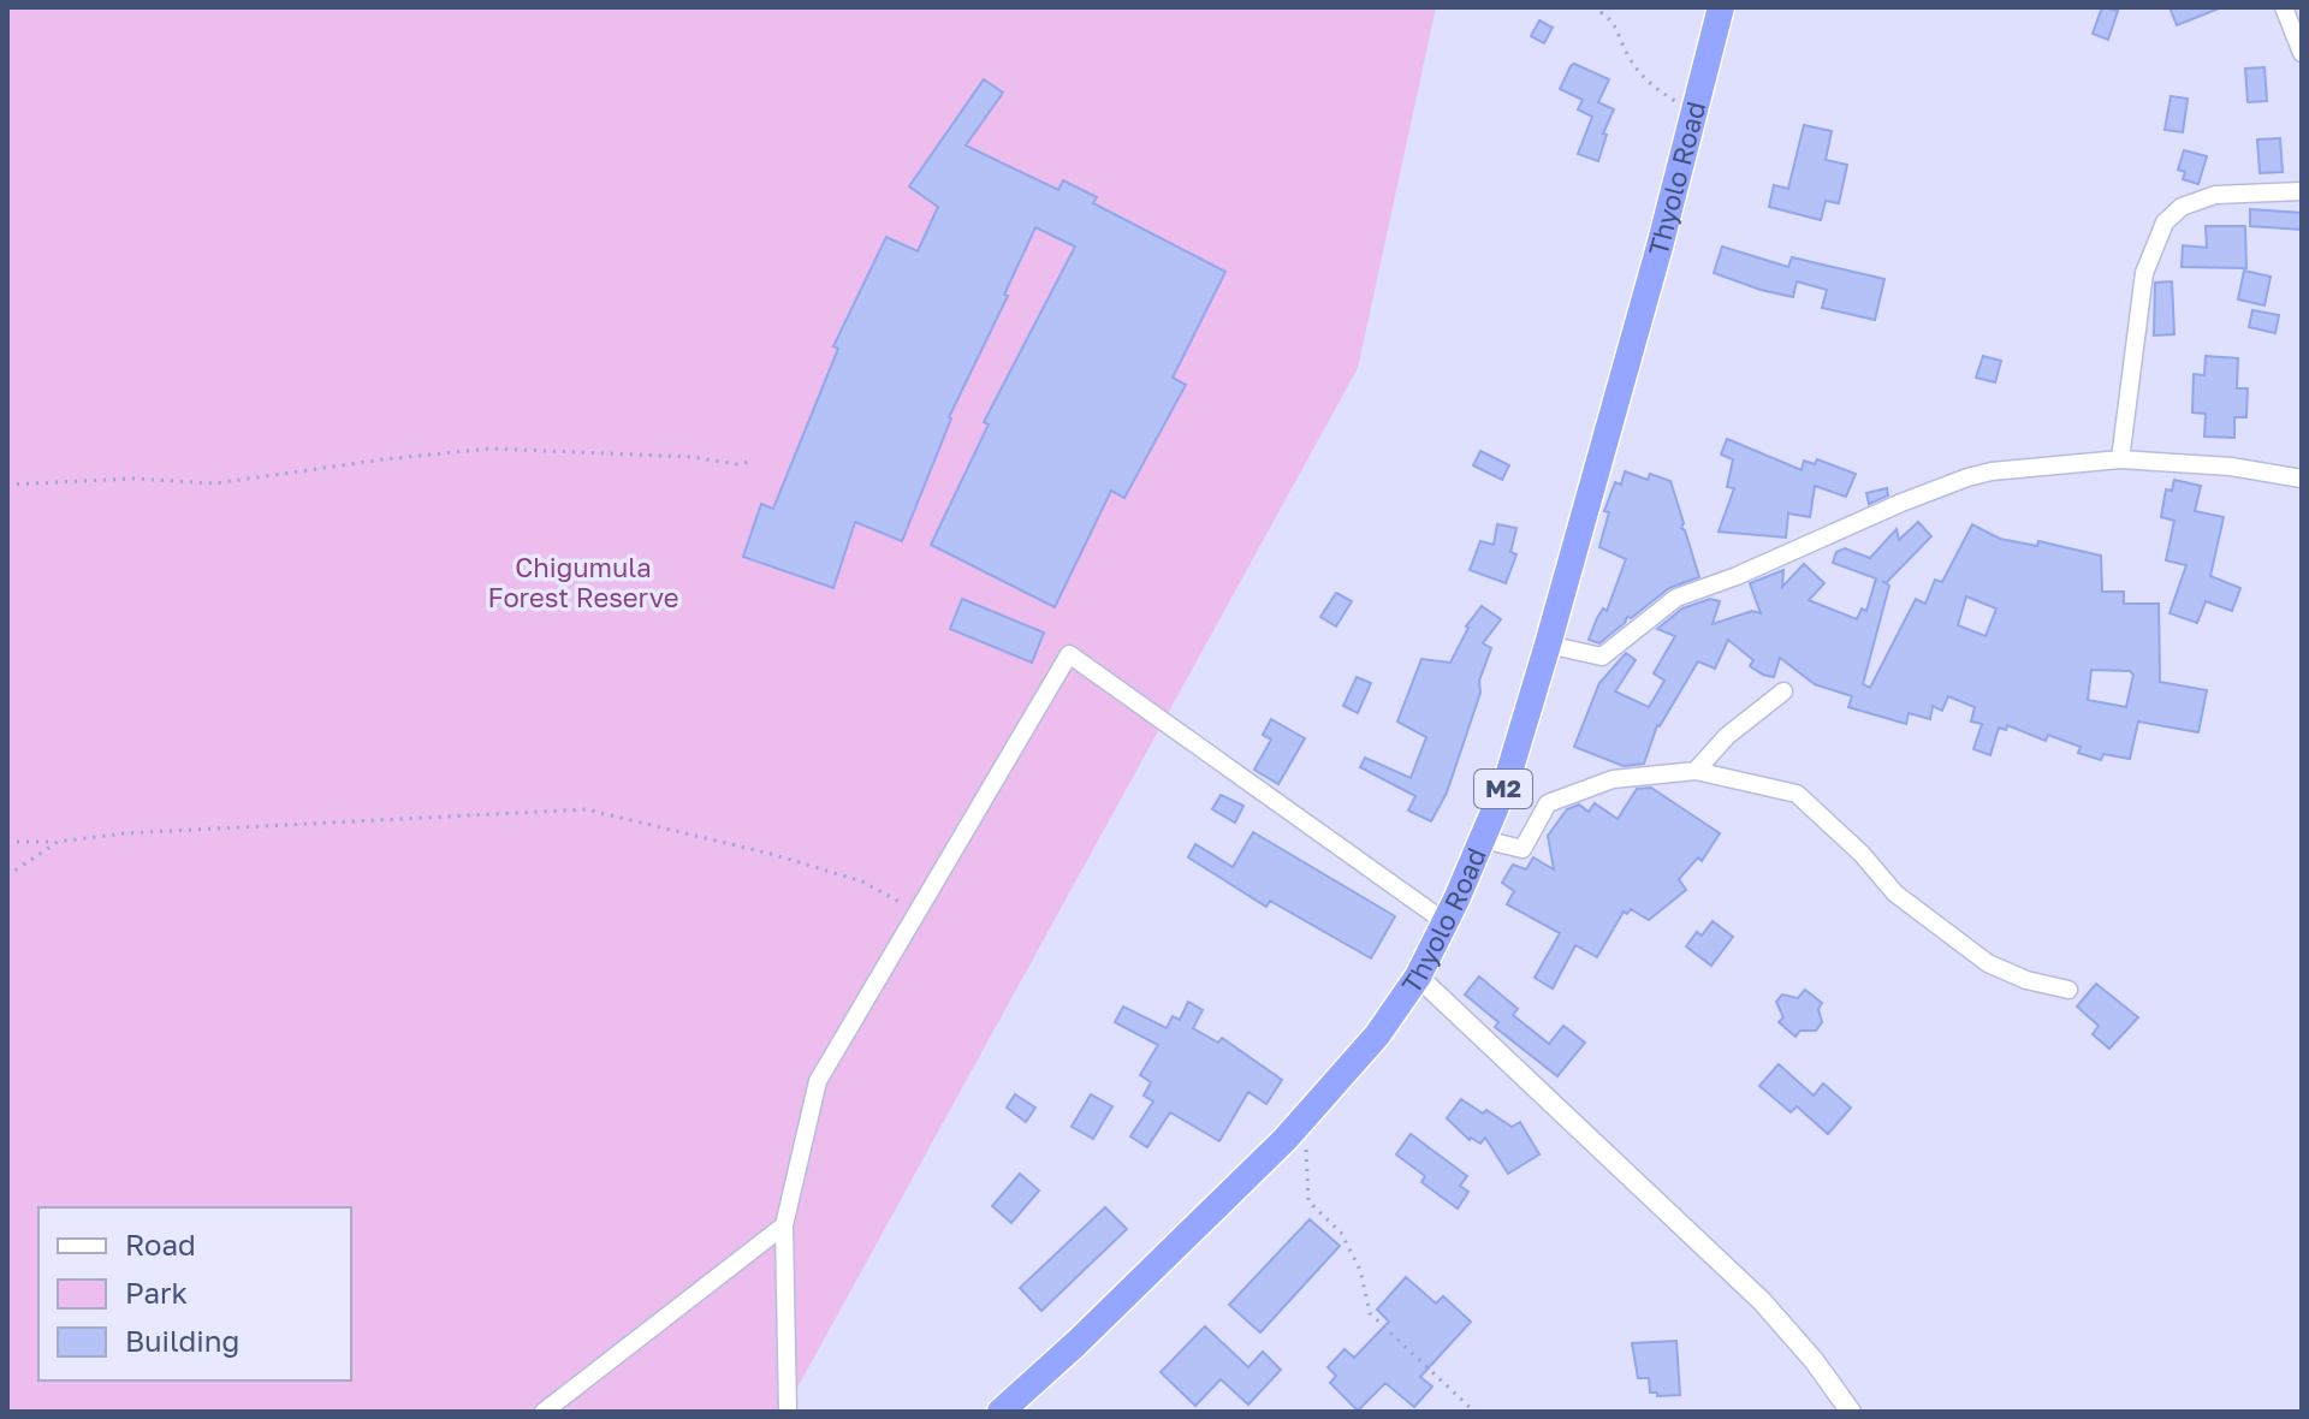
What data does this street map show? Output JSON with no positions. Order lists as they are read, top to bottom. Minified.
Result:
{"streets":{"highway":["Thyolo Road","M2"]},"parks":["Chigumula Forest Reserve"],"legend":["Road","Park","Building"]}
